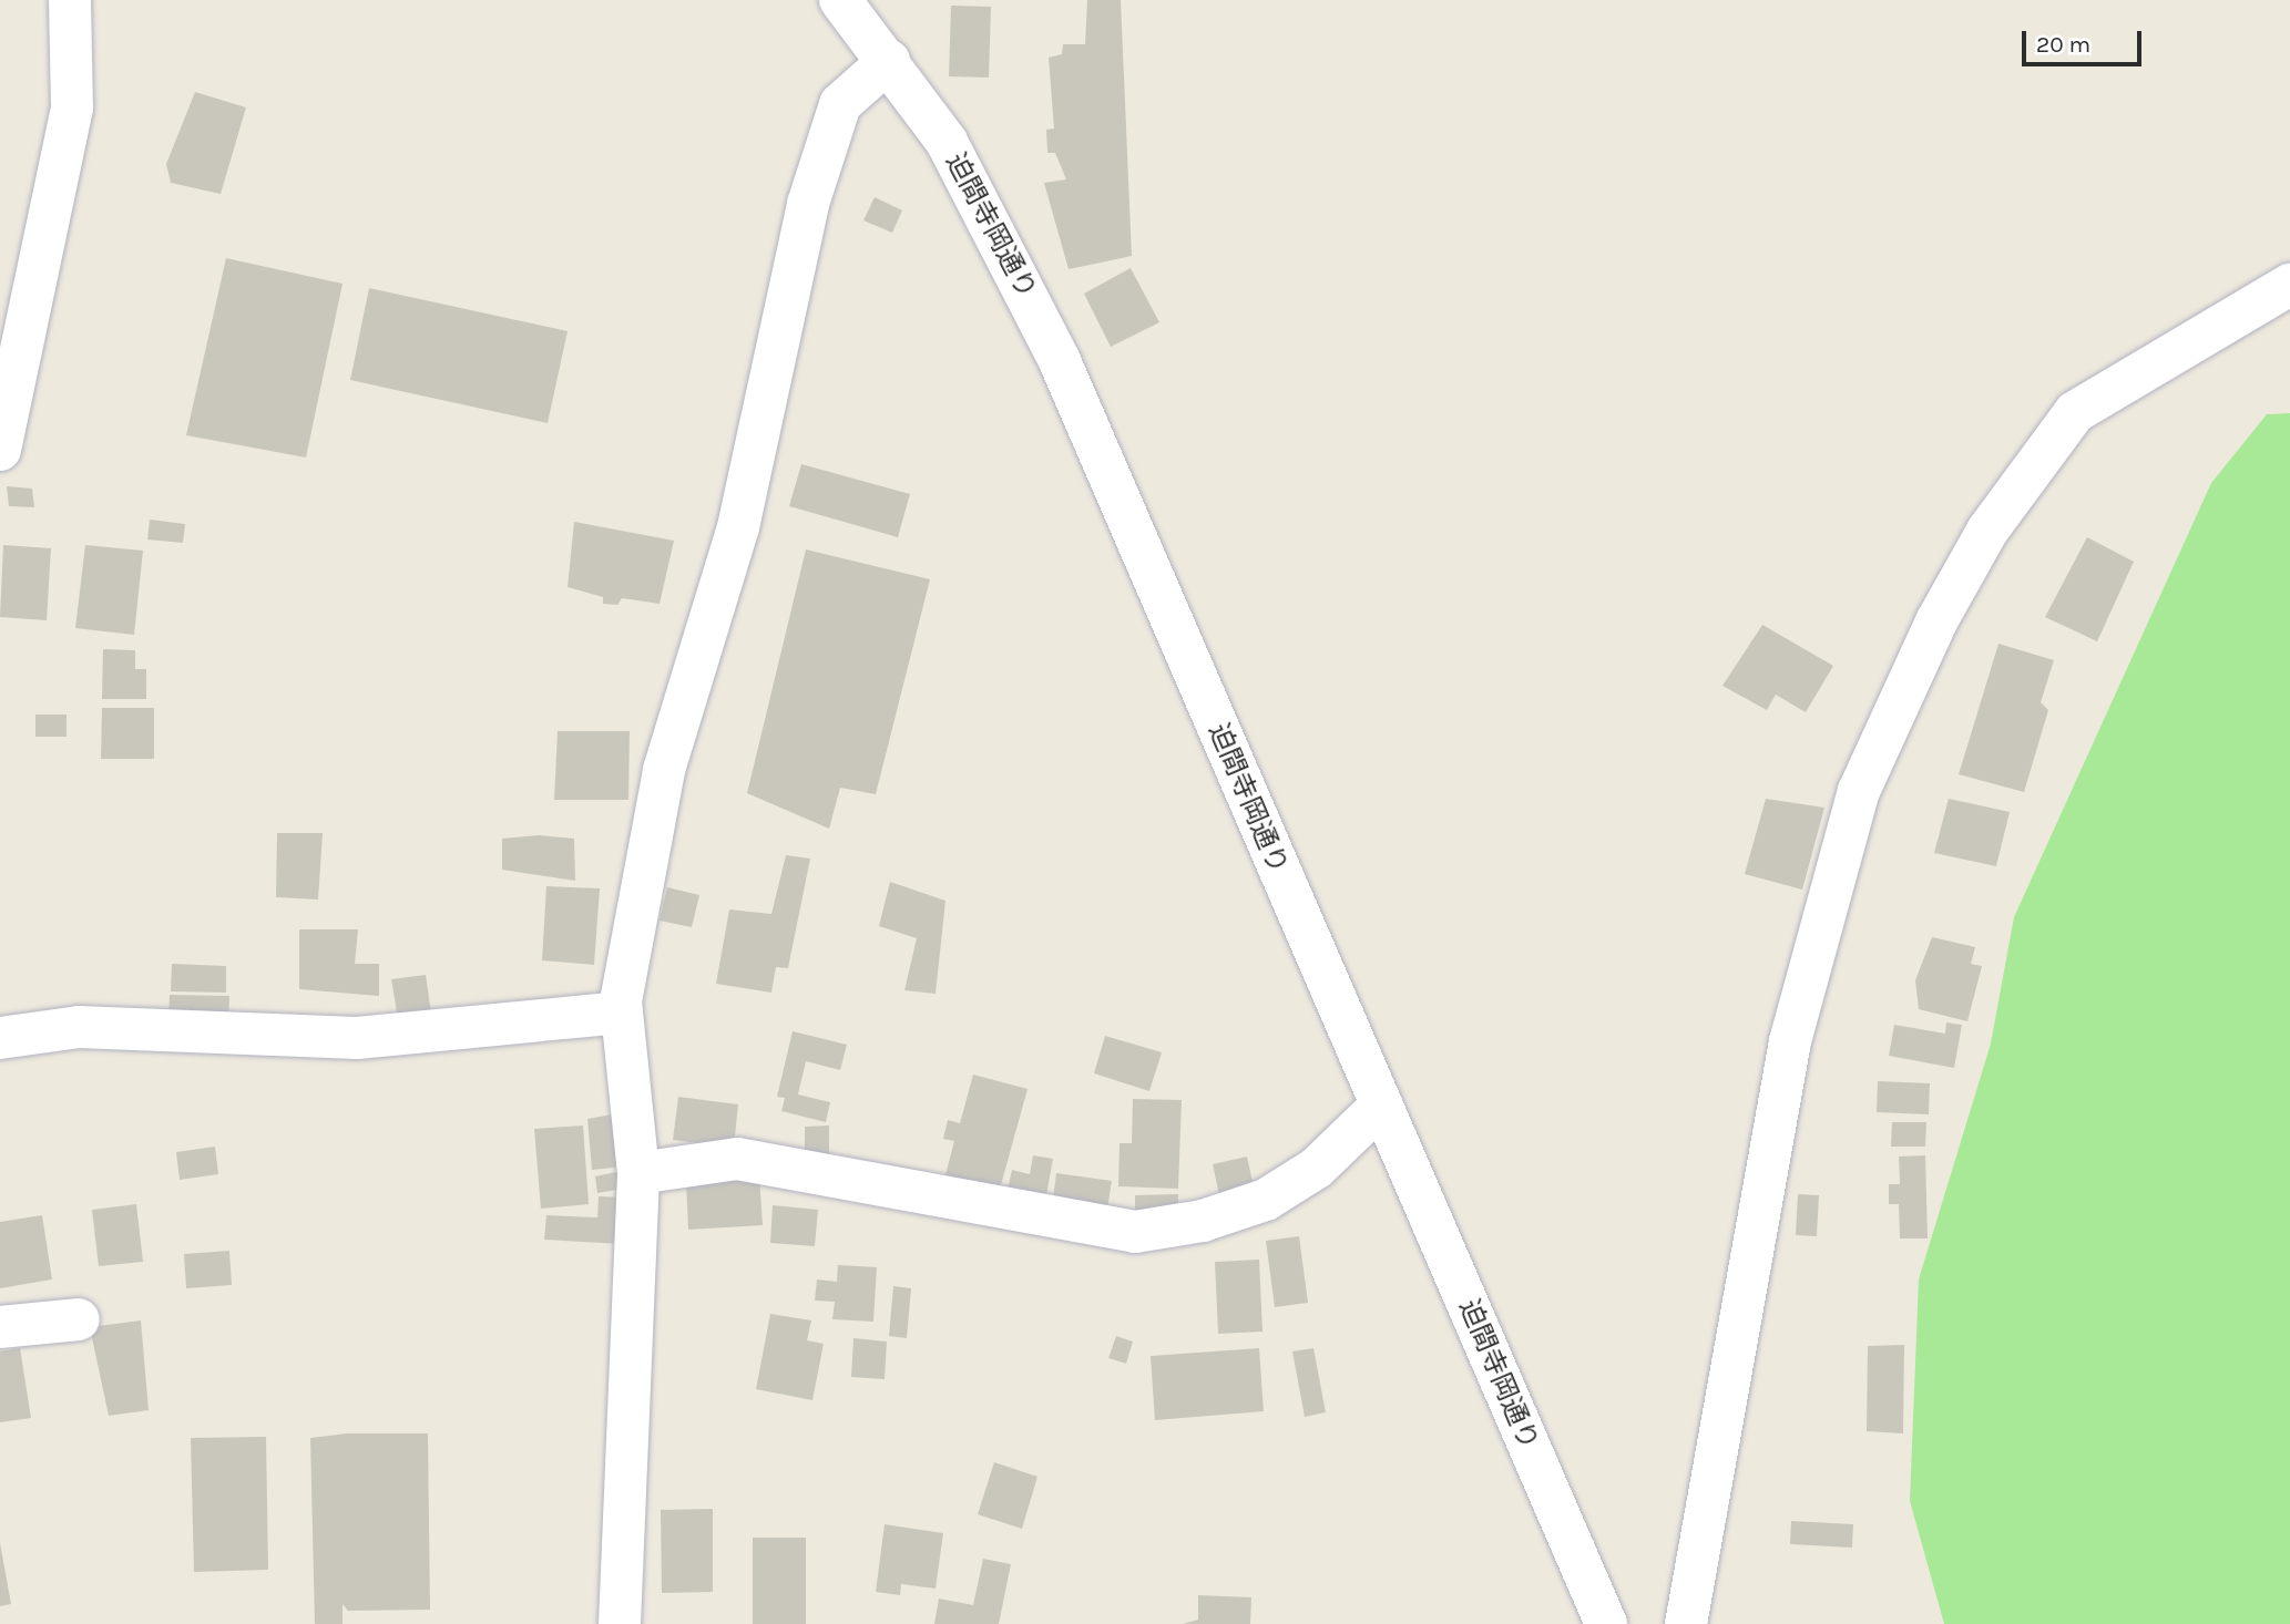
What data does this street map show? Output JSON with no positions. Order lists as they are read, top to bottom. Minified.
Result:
{"streets":{"street":["迫間寺岡通り"]},"scale_bar":"20 m"}
